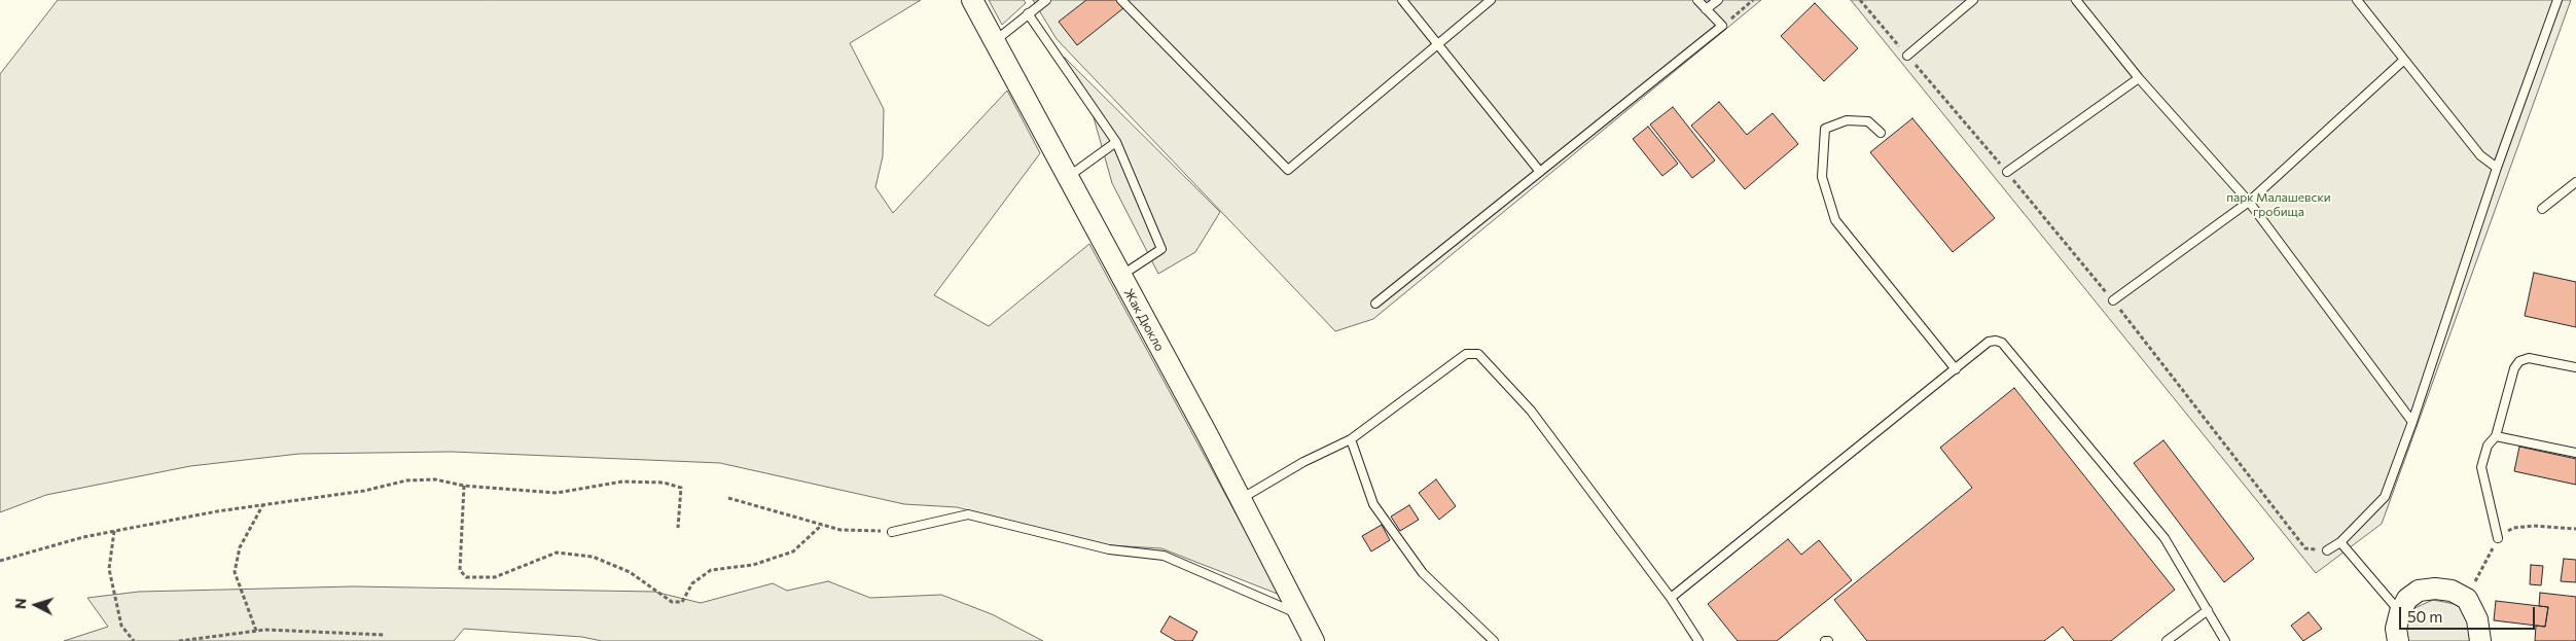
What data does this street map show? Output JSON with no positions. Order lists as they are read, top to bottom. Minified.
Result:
{"streets":{"street":["Жак Дюкло"]},"parks":["парк Малашевски гробища"],"scale_bar":"50 m","north":"left"}
